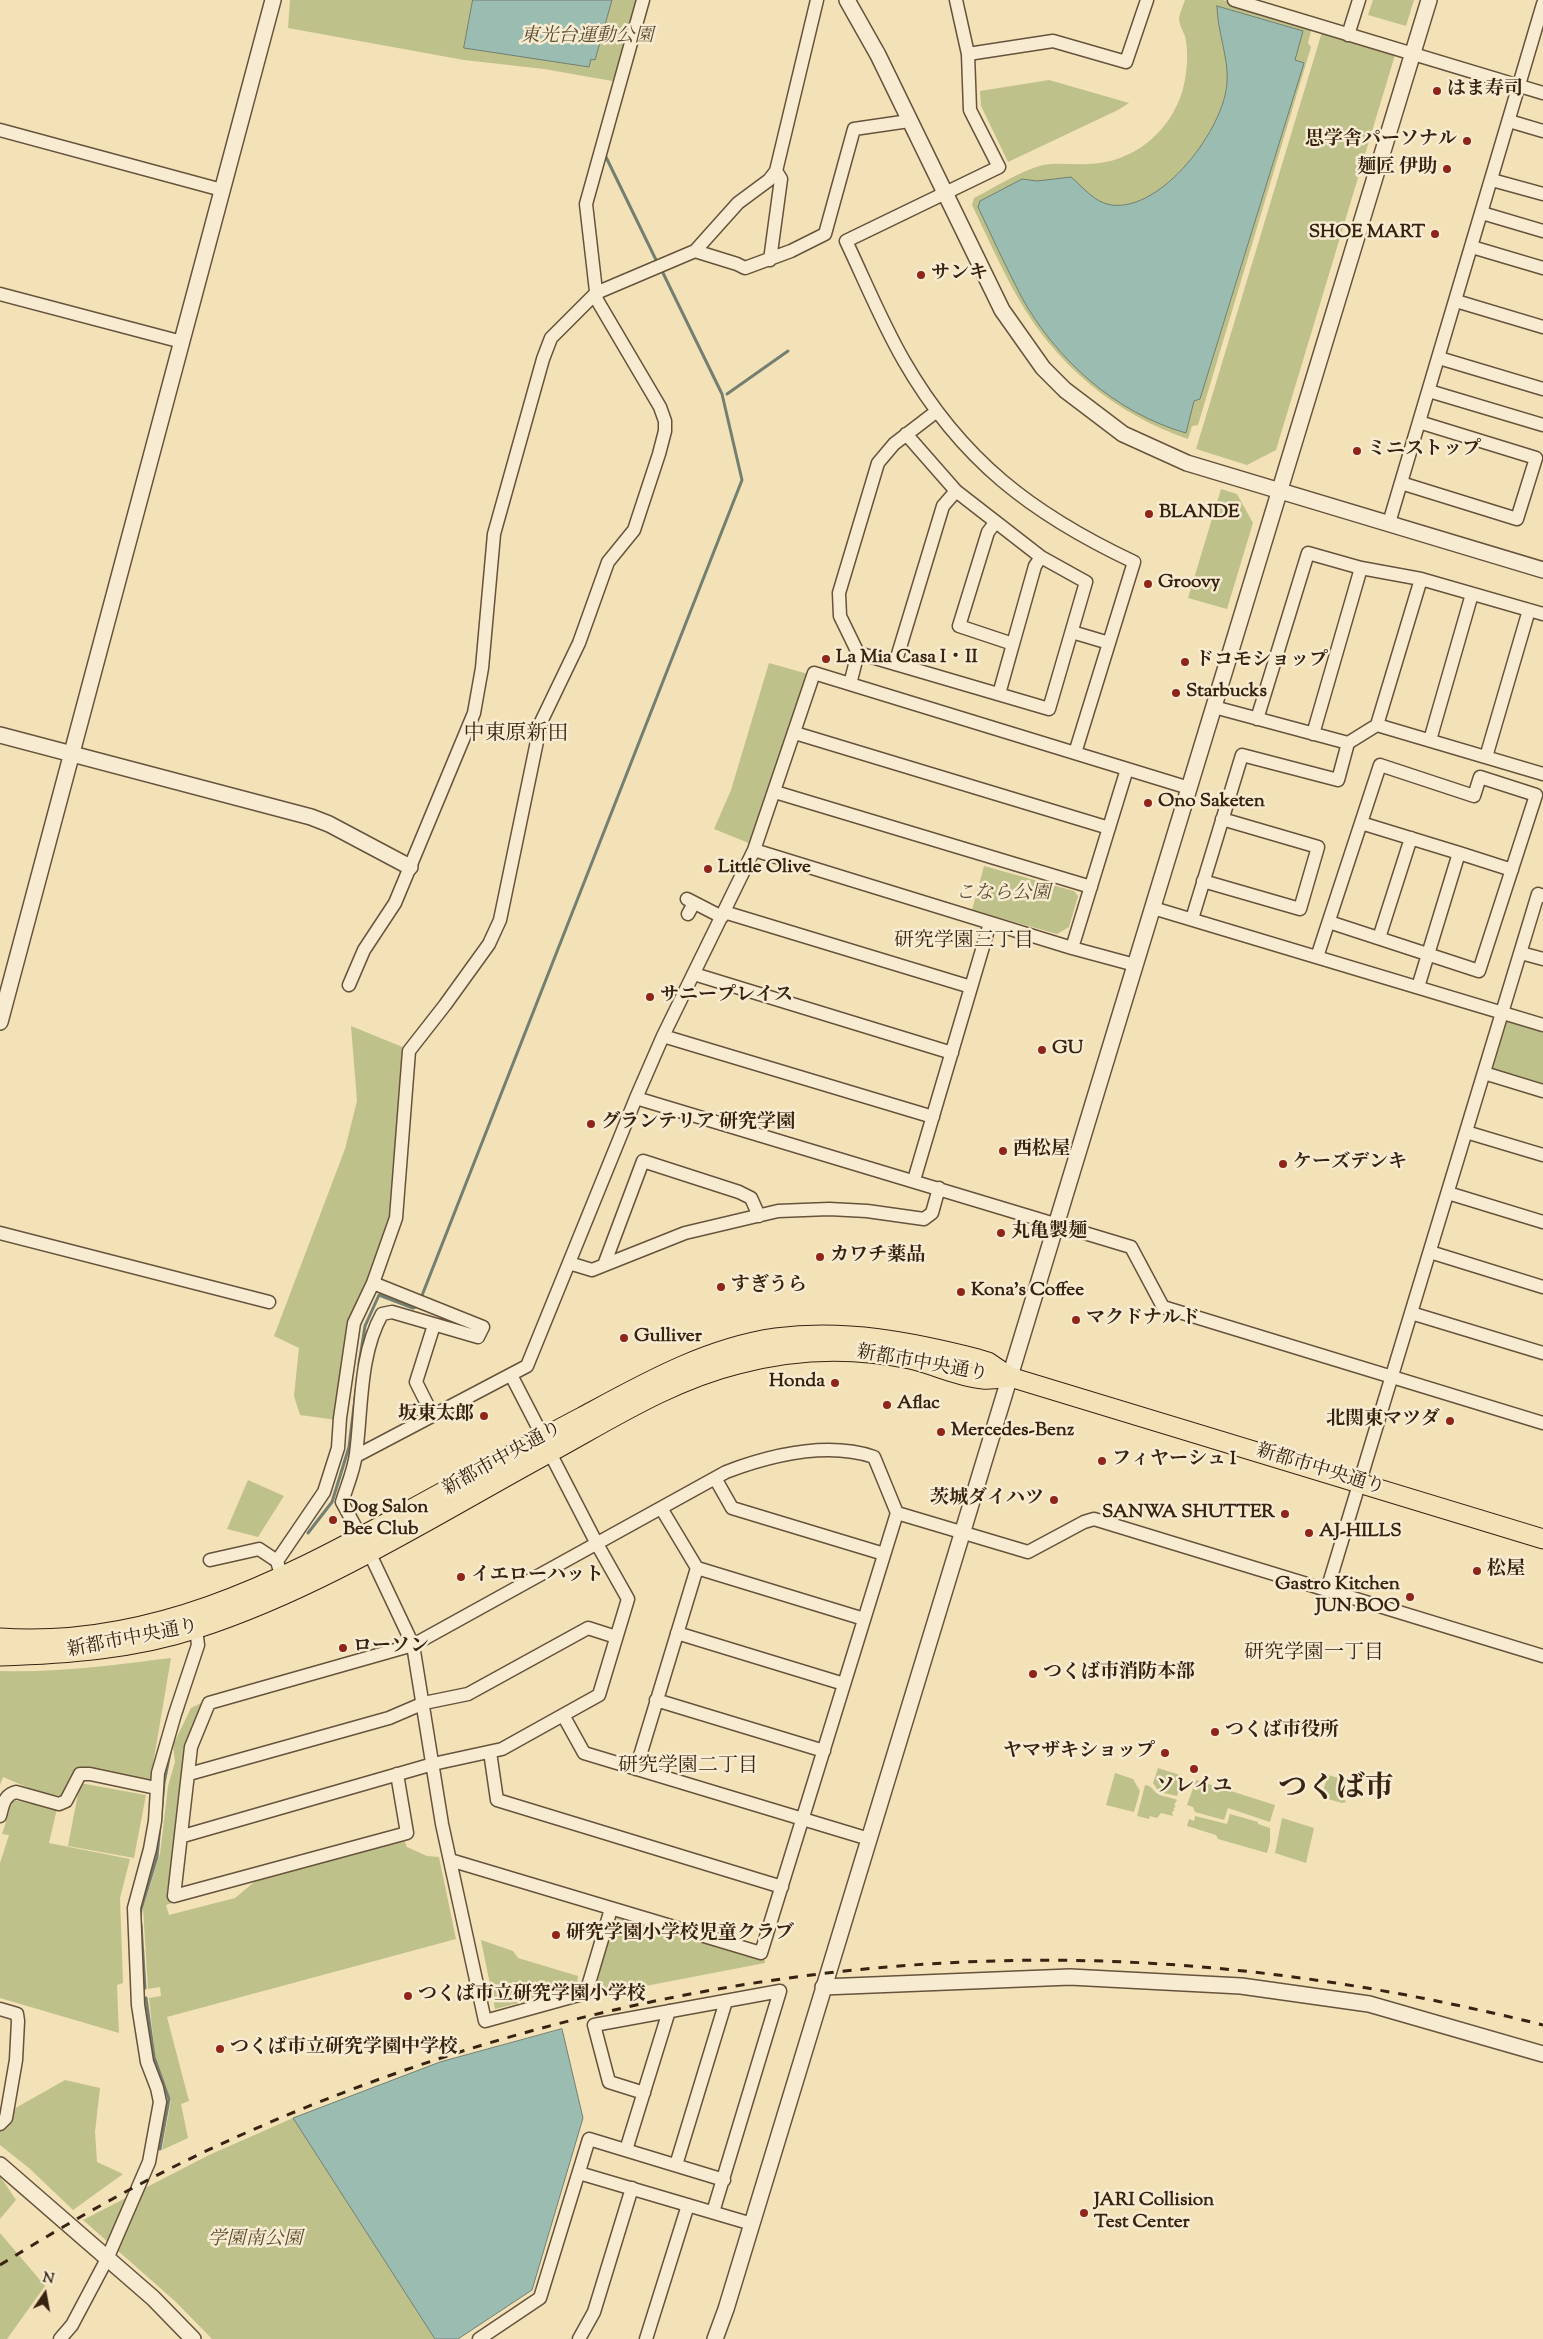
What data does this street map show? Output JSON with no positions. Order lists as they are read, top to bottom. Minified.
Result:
{"streets":{"main road":["新都市中央通り"]},"districts":["中東原新田","研究学園三丁目","研究学園一丁目","研究学園二丁目","つくば市"],"parks":["東光台運動公園","こなら公園","学園南公園"],"places":["はま寿司","思学舎パーソナル","麺匠 伊助","SHOE MART","サンキ","ミニストップ","BLANDE","Groovy","La Mia Casa I・II","ドコモショップ","Starbucks","Ono Saketen","Little Olive","サニープレイス","GU","グランテリア 研究学園","西松屋","ケーズデンキ","丸亀製麺","カワチ薬品","すぎうら","Kona’s Coffee","マクドナルド","Gulliver","Honda","Aflac","坂東太郎","北関東マツダ","Mercedes-Benz","フィヤーシュ I","茨城ダイハツ","SANWA SHUTTER","Dog Salon Bee Club","AJ-HILLS","松屋","イエローハット","Gastro Kitchen JUN BOO","ローソン","つくば市消防本部","つくば市役所","ヤマザキショップ","ソレイユ","研究学園小学校児童クラブ","つくば市立研究学園小学校","つくば市立研究学園中学校","JARI Collision Test Center"],"north":"top"}
